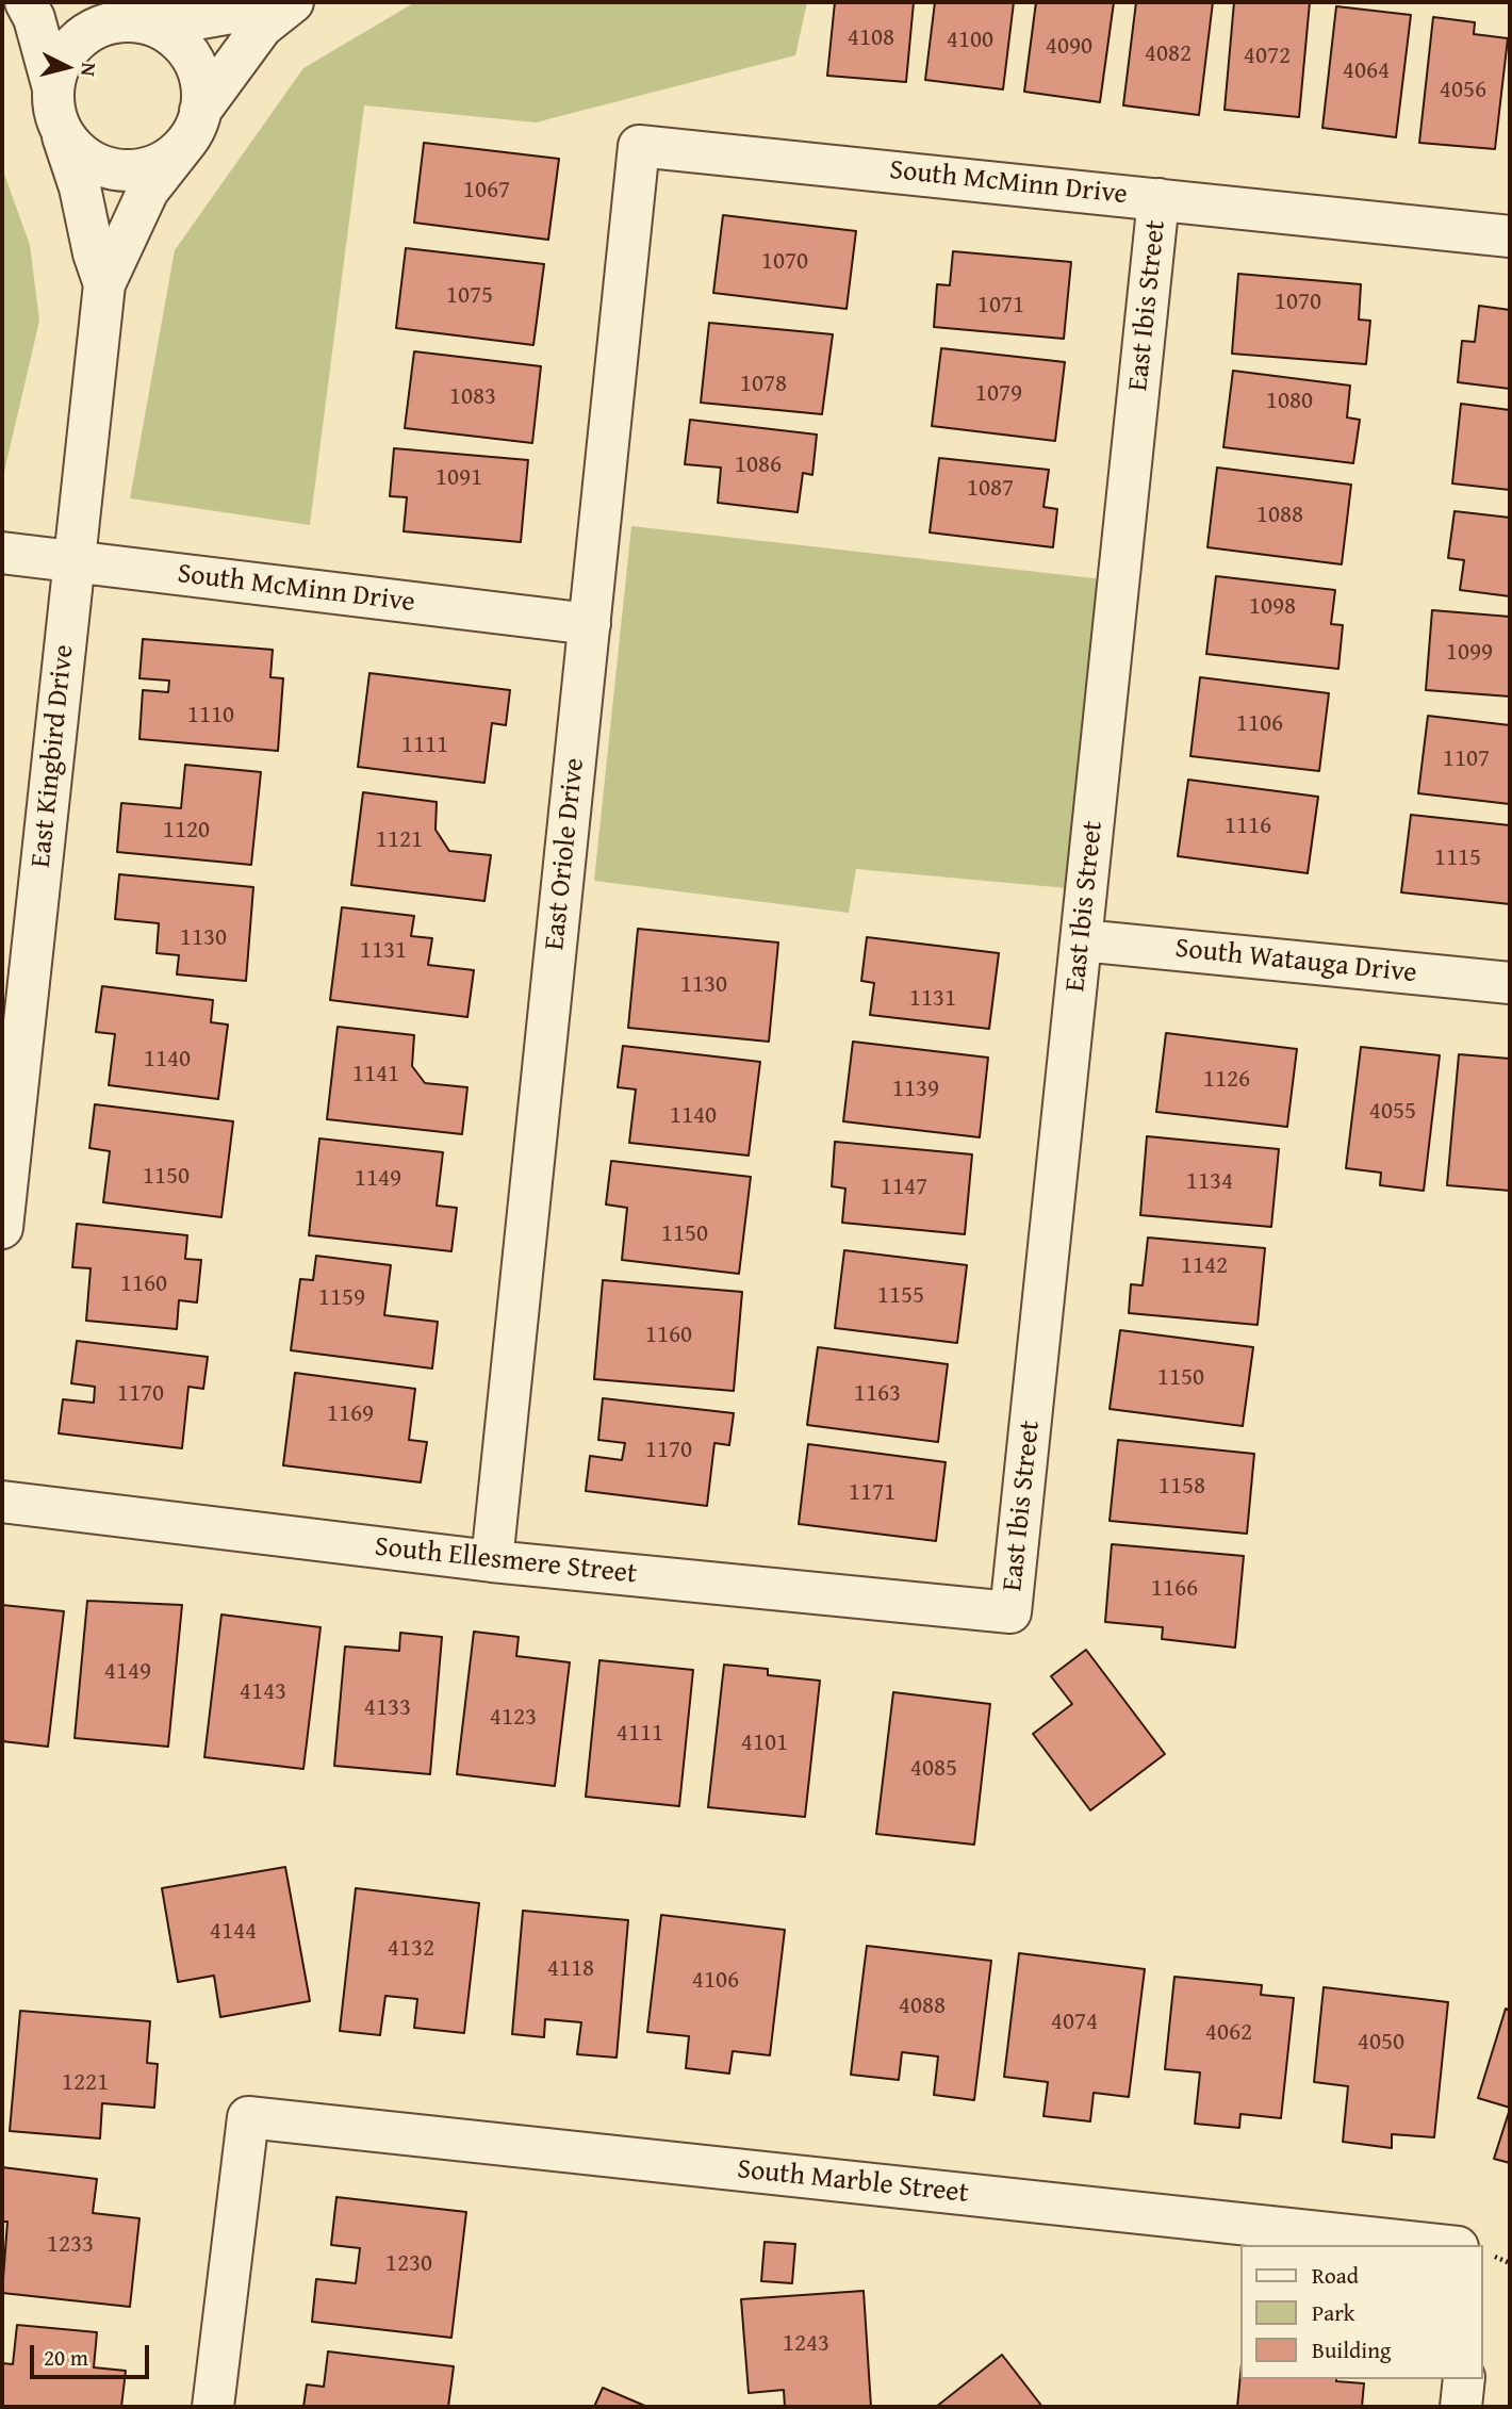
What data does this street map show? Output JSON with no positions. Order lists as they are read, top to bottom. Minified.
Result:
{"streets":{"street":["South McMinn Drive","East Ibis Street","East Kingbird Drive","East Oriole Drive","South Watauga Drive","South Ellesmere Street","South Marble Street"]},"crossings":[["South McMinn Drive","East Ibis Street"],["South McMinn Drive","East Kingbird Drive"],["South McMinn Drive","East Oriole Drive"],["East Ibis Street","South Watauga Drive"],["East Ibis Street","South Ellesmere Street"],["East Oriole Drive","South Ellesmere Street"]],"house_numbers":["4108","4100","4090","4082","4072","4064","4056","1067","1070","1075","1070","1071","1078","1079","1083","1080","1086","1091","1087","1088","1098","1099","1110","1106","1111","1107","1116","1120","1121","1115","1130","1131","1130","1131","1140","1141","1126","1139","4055","1140","1150","1149","1134","1147","1150","1142","1160","1155","1159","1160","1150","1170","1163","1169","1170","1158","1171","1166","4149","4143","4133","4123","4111","4101","4085","4144","4132","4118","4106","4088","4074","4062","4050","1221","1233","1230","1243"],"legend":["Road","Park","Building"],"scale_bar":"20 m","north":"right"}
